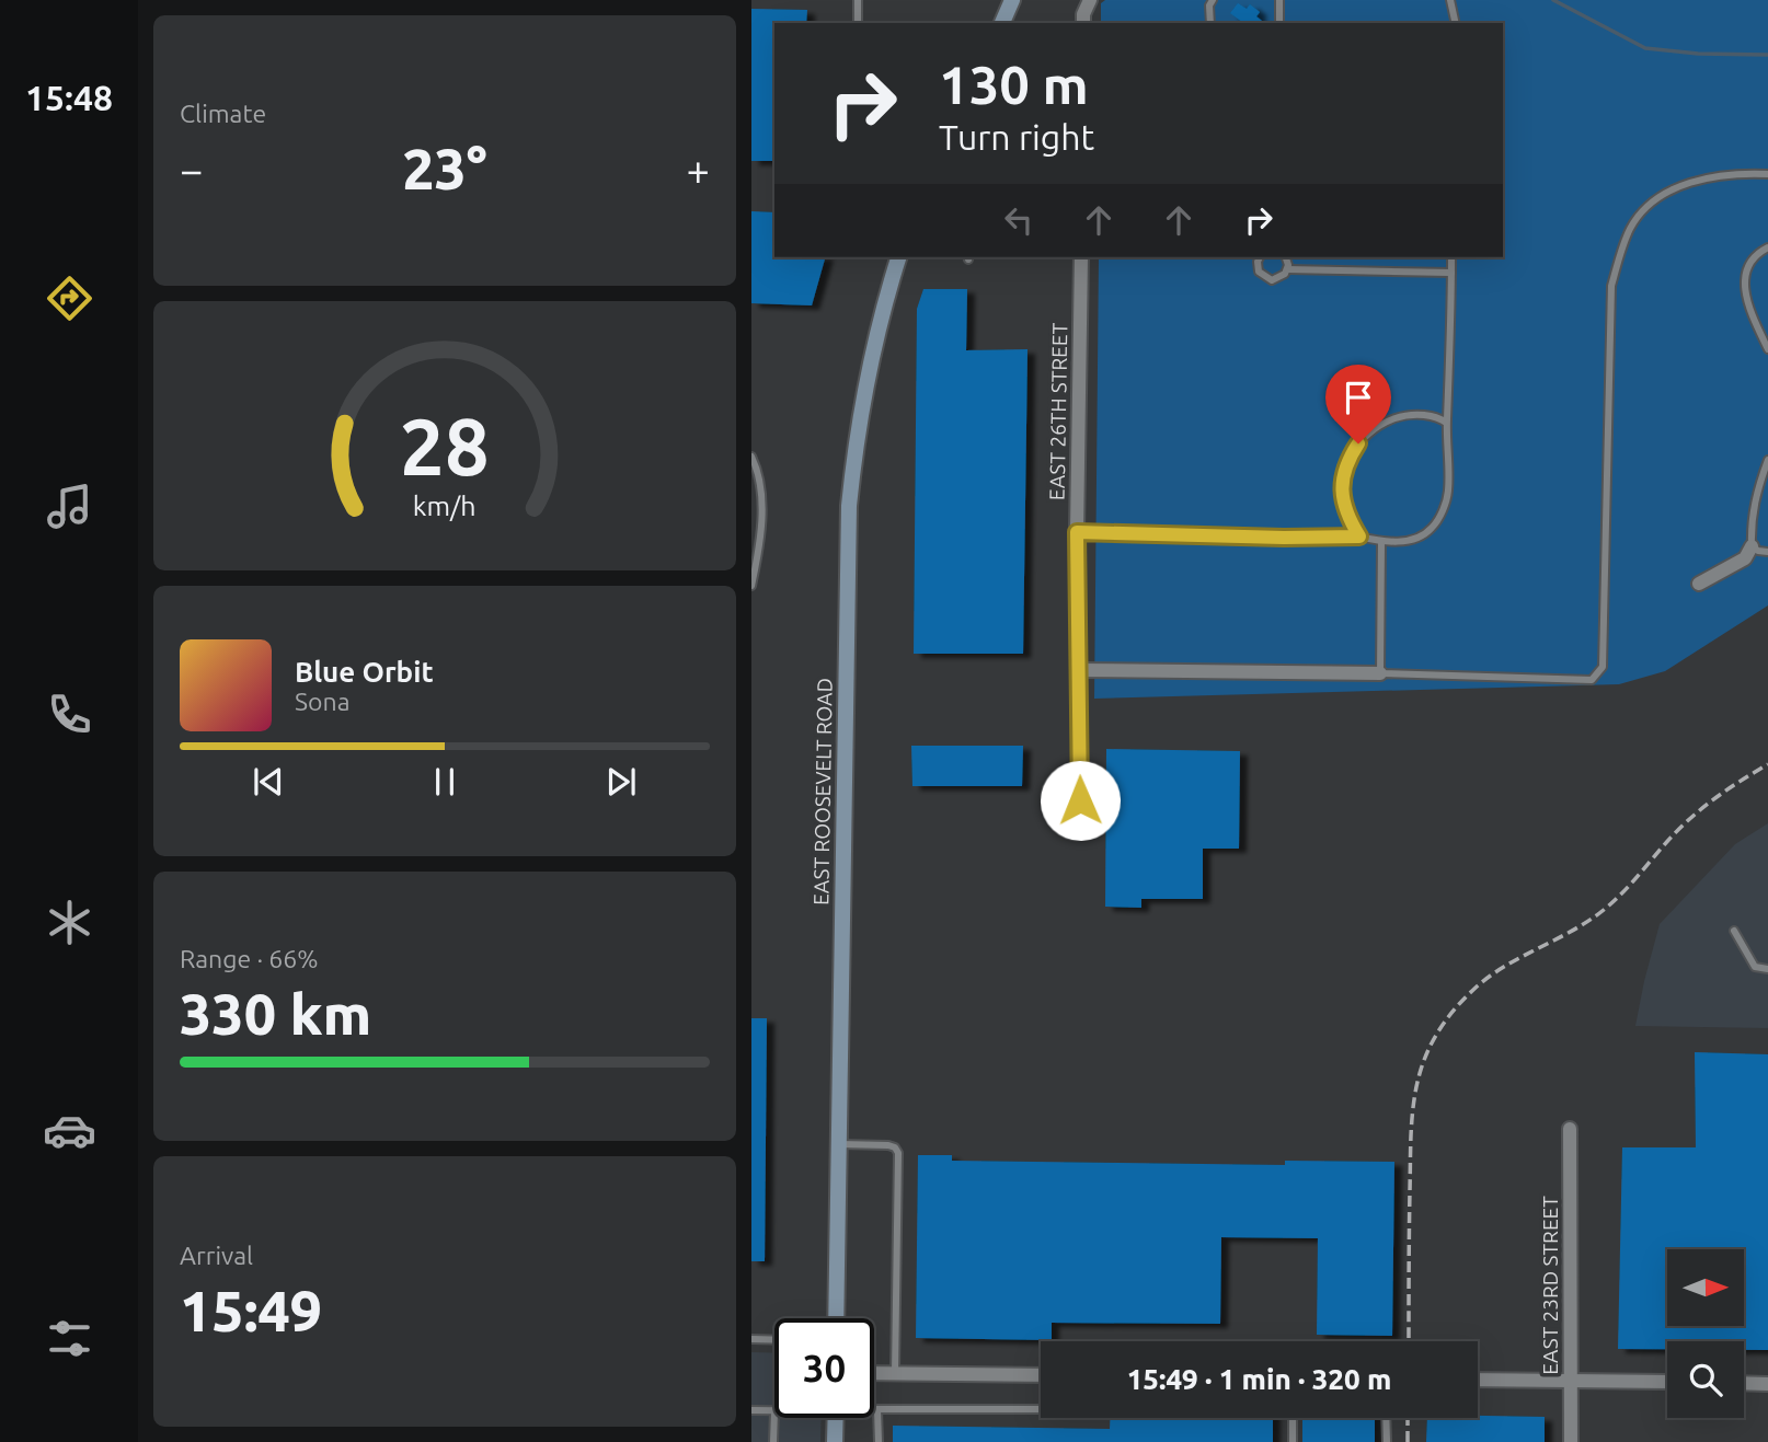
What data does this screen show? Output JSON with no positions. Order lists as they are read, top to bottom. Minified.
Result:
{"streets":{"main road":["EAST ROOSEVELT ROAD"],"street":["EAST 26TH STREET","EAST 23RD STREET"]},"north":"right","page":{"tabs":"15:48","tile":["Climate",["Range · 66%","330 km"],["Arrival","15:49"]],"turn":["130 m","Turn right"],"heat":["−","23°","+"],"song":["Blue Orbit","Sona"],"limit":"30","trip":"15:49 · 1 min · 320 m","gauge":["28","km/h"]}}
